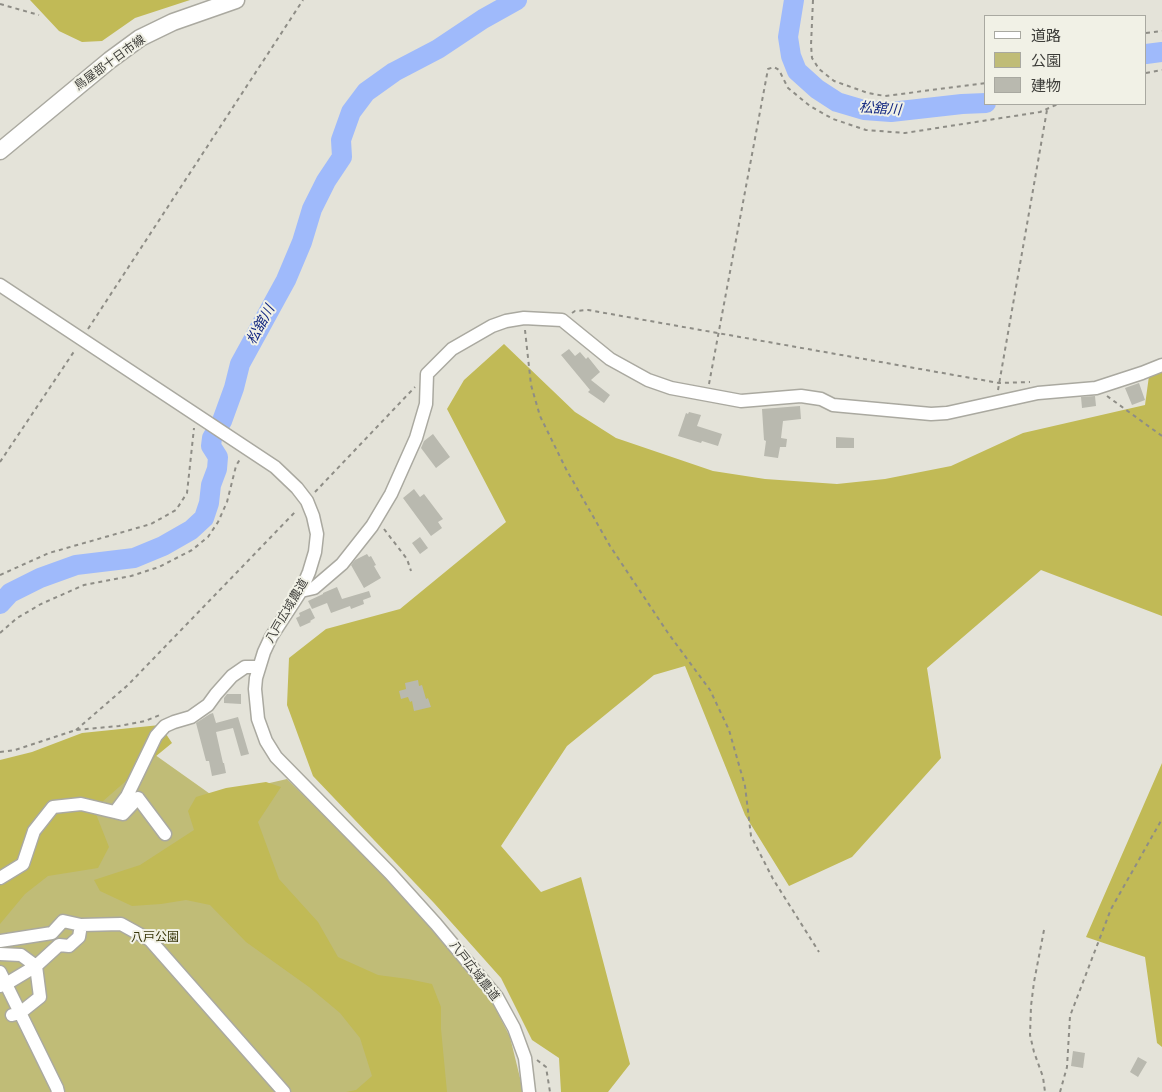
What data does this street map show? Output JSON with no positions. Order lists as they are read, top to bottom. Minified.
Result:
{"streets":{"main road":["鳥屋部十日市線"],"street":["八戸広域農道"]},"water":["松舘川"],"parks":["八戸公園"],"legend":["道路","公園","建物"]}
